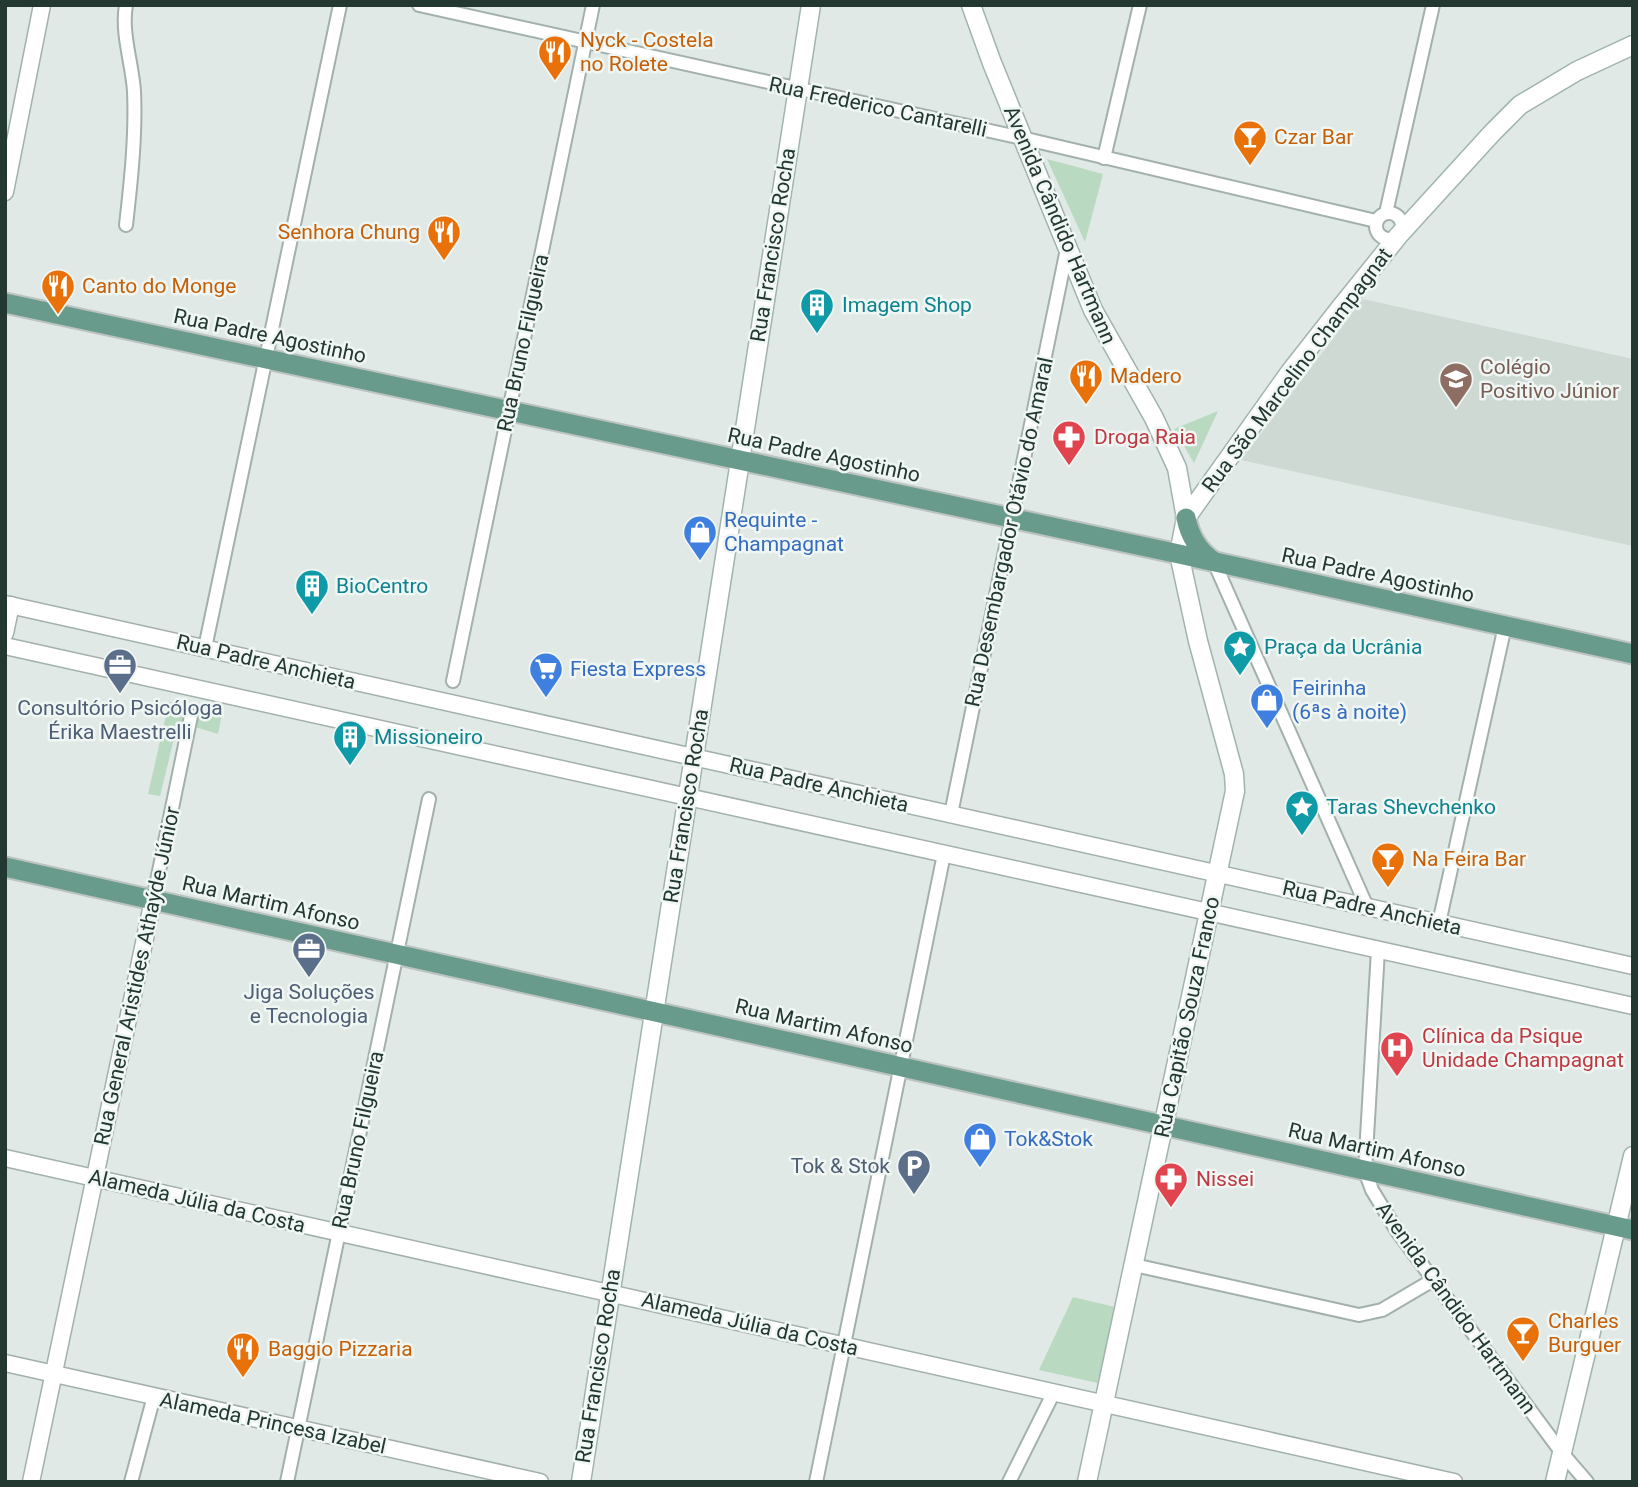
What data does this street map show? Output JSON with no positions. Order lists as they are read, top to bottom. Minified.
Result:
{"streets":{"main road":["Avenida Cândido Hartmann","Rua Francisco Rocha","Rua Padre Agostinho","Rua São Marcelino Champagnat","Rua Martim Afonso","Rua Capitão Souza Franco"],"street":["Rua Frederico Cantarelli","Rua Bruno Filgueira","Rua Desembargador Otávio do Amaral","Rua Padre Anchieta","Rua General Aristides Athaýde Júnior","Alameda Júlia da Costa","Alameda Princesa Izabel"]},"crossings":[["Rua Frederico Cantarelli","Avenida Cândido Hartmann"],["Rua Frederico Cantarelli","Rua Francisco Rocha"],["Rua Frederico Cantarelli","Rua Bruno Filgueira"],["Rua Frederico Cantarelli","Rua São Marcelino Champagnat"],["Avenida Cândido Hartmann","Rua São Marcelino Champagnat"],["Avenida Cândido Hartmann","Rua Desembargador Otávio do Amaral"],["Avenida Cândido Hartmann","Rua Padre Anchieta"],["Avenida Cândido Hartmann","Rua Martim Afonso"],["Rua Francisco Rocha","Rua Padre Agostinho"],["Rua Francisco Rocha","Rua Padre Anchieta"],["Rua Francisco Rocha","Rua Martim Afonso"],["Rua Francisco Rocha","Alameda Júlia da Costa"],["Rua Padre Agostinho","Rua Bruno Filgueira"],["Rua Padre Agostinho","Rua São Marcelino Champagnat"],["Rua Padre Agostinho","Rua Desembargador Otávio do Amaral"],["Rua Padre Agostinho","Rua Capitão Souza Franco"],["Rua Bruno Filgueira","Rua Martim Afonso"],["Rua Bruno Filgueira","Alameda Júlia da Costa"],["Rua Bruno Filgueira","Alameda Princesa Izabel"],["Rua São Marcelino Champagnat","Rua Capitão Souza Franco"],["Rua Desembargador Otávio do Amaral","Rua Padre Anchieta"],["Rua Padre Anchieta","Rua Capitão Souza Franco"],["Rua Martim Afonso","Rua General Aristides Athaýde Júnior"],["Rua Martim Afonso","Rua Capitão Souza Franco"],["Rua General Aristides Athaýde Júnior","Alameda Júlia da Costa"],["Rua General Aristides Athaýde Júnior","Alameda Princesa Izabel"],["Rua Capitão Souza Franco","Alameda Júlia da Costa"]],"places":{"restaurant":["Nyck - Costela no Rolete","Senhora Chung","Canto do Monge","Madero","Baggio Pizzaria"],"bar":["Czar Bar","Na Feira Bar","Charles Burguer"],"building":["Imagem Shop","BioCentro","Missioneiro"],"school or university":["Colégio Positivo Júnior"],"pharmacy":["Droga Raia","Nissei"],"shop":["Requinte - Champagnat","Feirinha (6ªs à noite)","Tok&Stok"],"place":["Praça da Ucrânia","Taras Shevchenko"],"office":["Consultório Psicóloga Érika Maestrelli","Jiga Soluções e Tecnologia"],"supermarket":["Fiesta Express"],"hospital":["Clínica da Psique Unidade Champagnat"],"parking":["Tok & Stok"]}}
